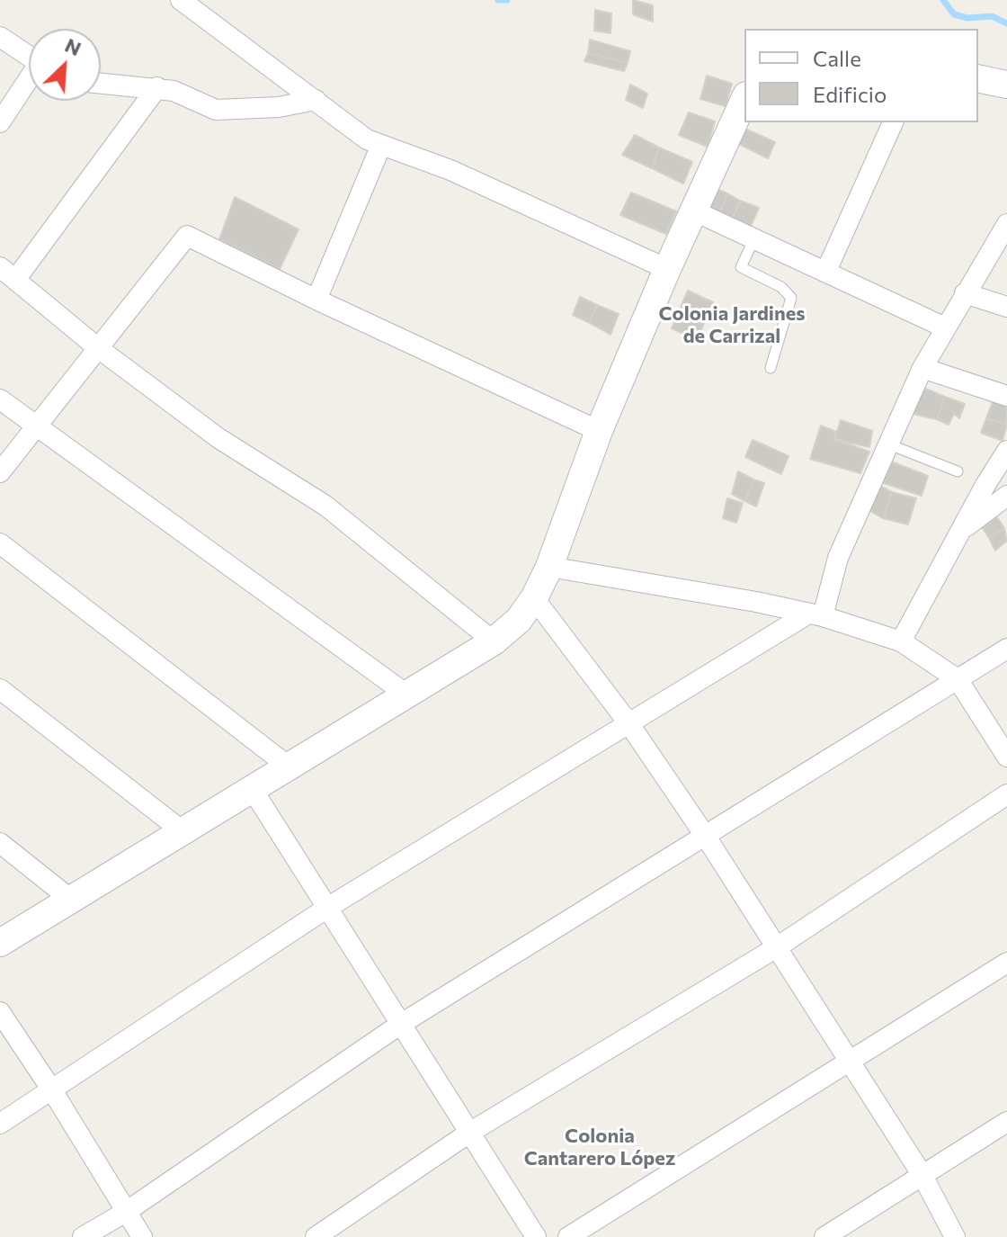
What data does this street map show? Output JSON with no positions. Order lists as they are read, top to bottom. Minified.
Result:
{"districts":["Colonia Jardines de Carrizal","Colonia Cantarero López"],"legend":["Calle","Edificio"],"north":"top right"}
